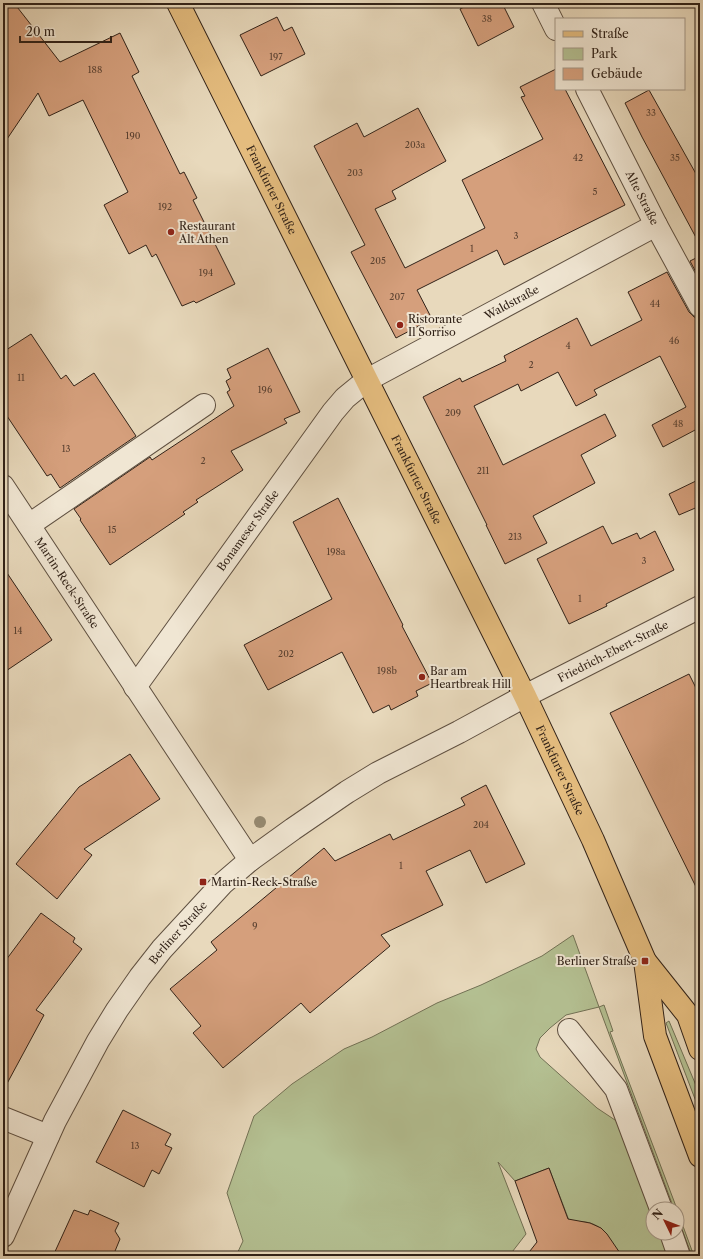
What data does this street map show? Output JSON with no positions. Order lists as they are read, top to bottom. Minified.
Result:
{"streets":{"main road":["Frankfurter Straße"],"street":["Alte Straße","Waldstraße","Bonameser Straße","Martin-Reck-Straße","Friedrich-Ebert-Straße","Berliner Straße"]},"crossings":[["Frankfurter Straße","Waldstraße"],["Frankfurter Straße","Bonameser Straße"],["Frankfurter Straße","Friedrich-Ebert-Straße"],["Frankfurter Straße","Berliner Straße"],["Alte Straße","Waldstraße"],["Waldstraße","Bonameser Straße"],["Bonameser Straße","Martin-Reck-Straße"],["Martin-Reck-Straße","Berliner Straße"],["Friedrich-Ebert-Straße","Berliner Straße"]],"places":{"other":["Restaurant Alt Athen","Ristorante Il Sorriso","Bar am Heartbreak Hill"],"transit":["Martin-Reck-Straße","Berliner Straße"]},"house_numbers":["38","197","188","33","190","203a","42","35","203","5","192","3","1","205","194","207","44","46","4","2","11","196","209","48","13","2","211","15","213","198a","3","1","14","202","198b","204","1","9","13"],"legend":["Straße","Park","Gebäude"],"scale_bar":"20 m","north":"top left"}
